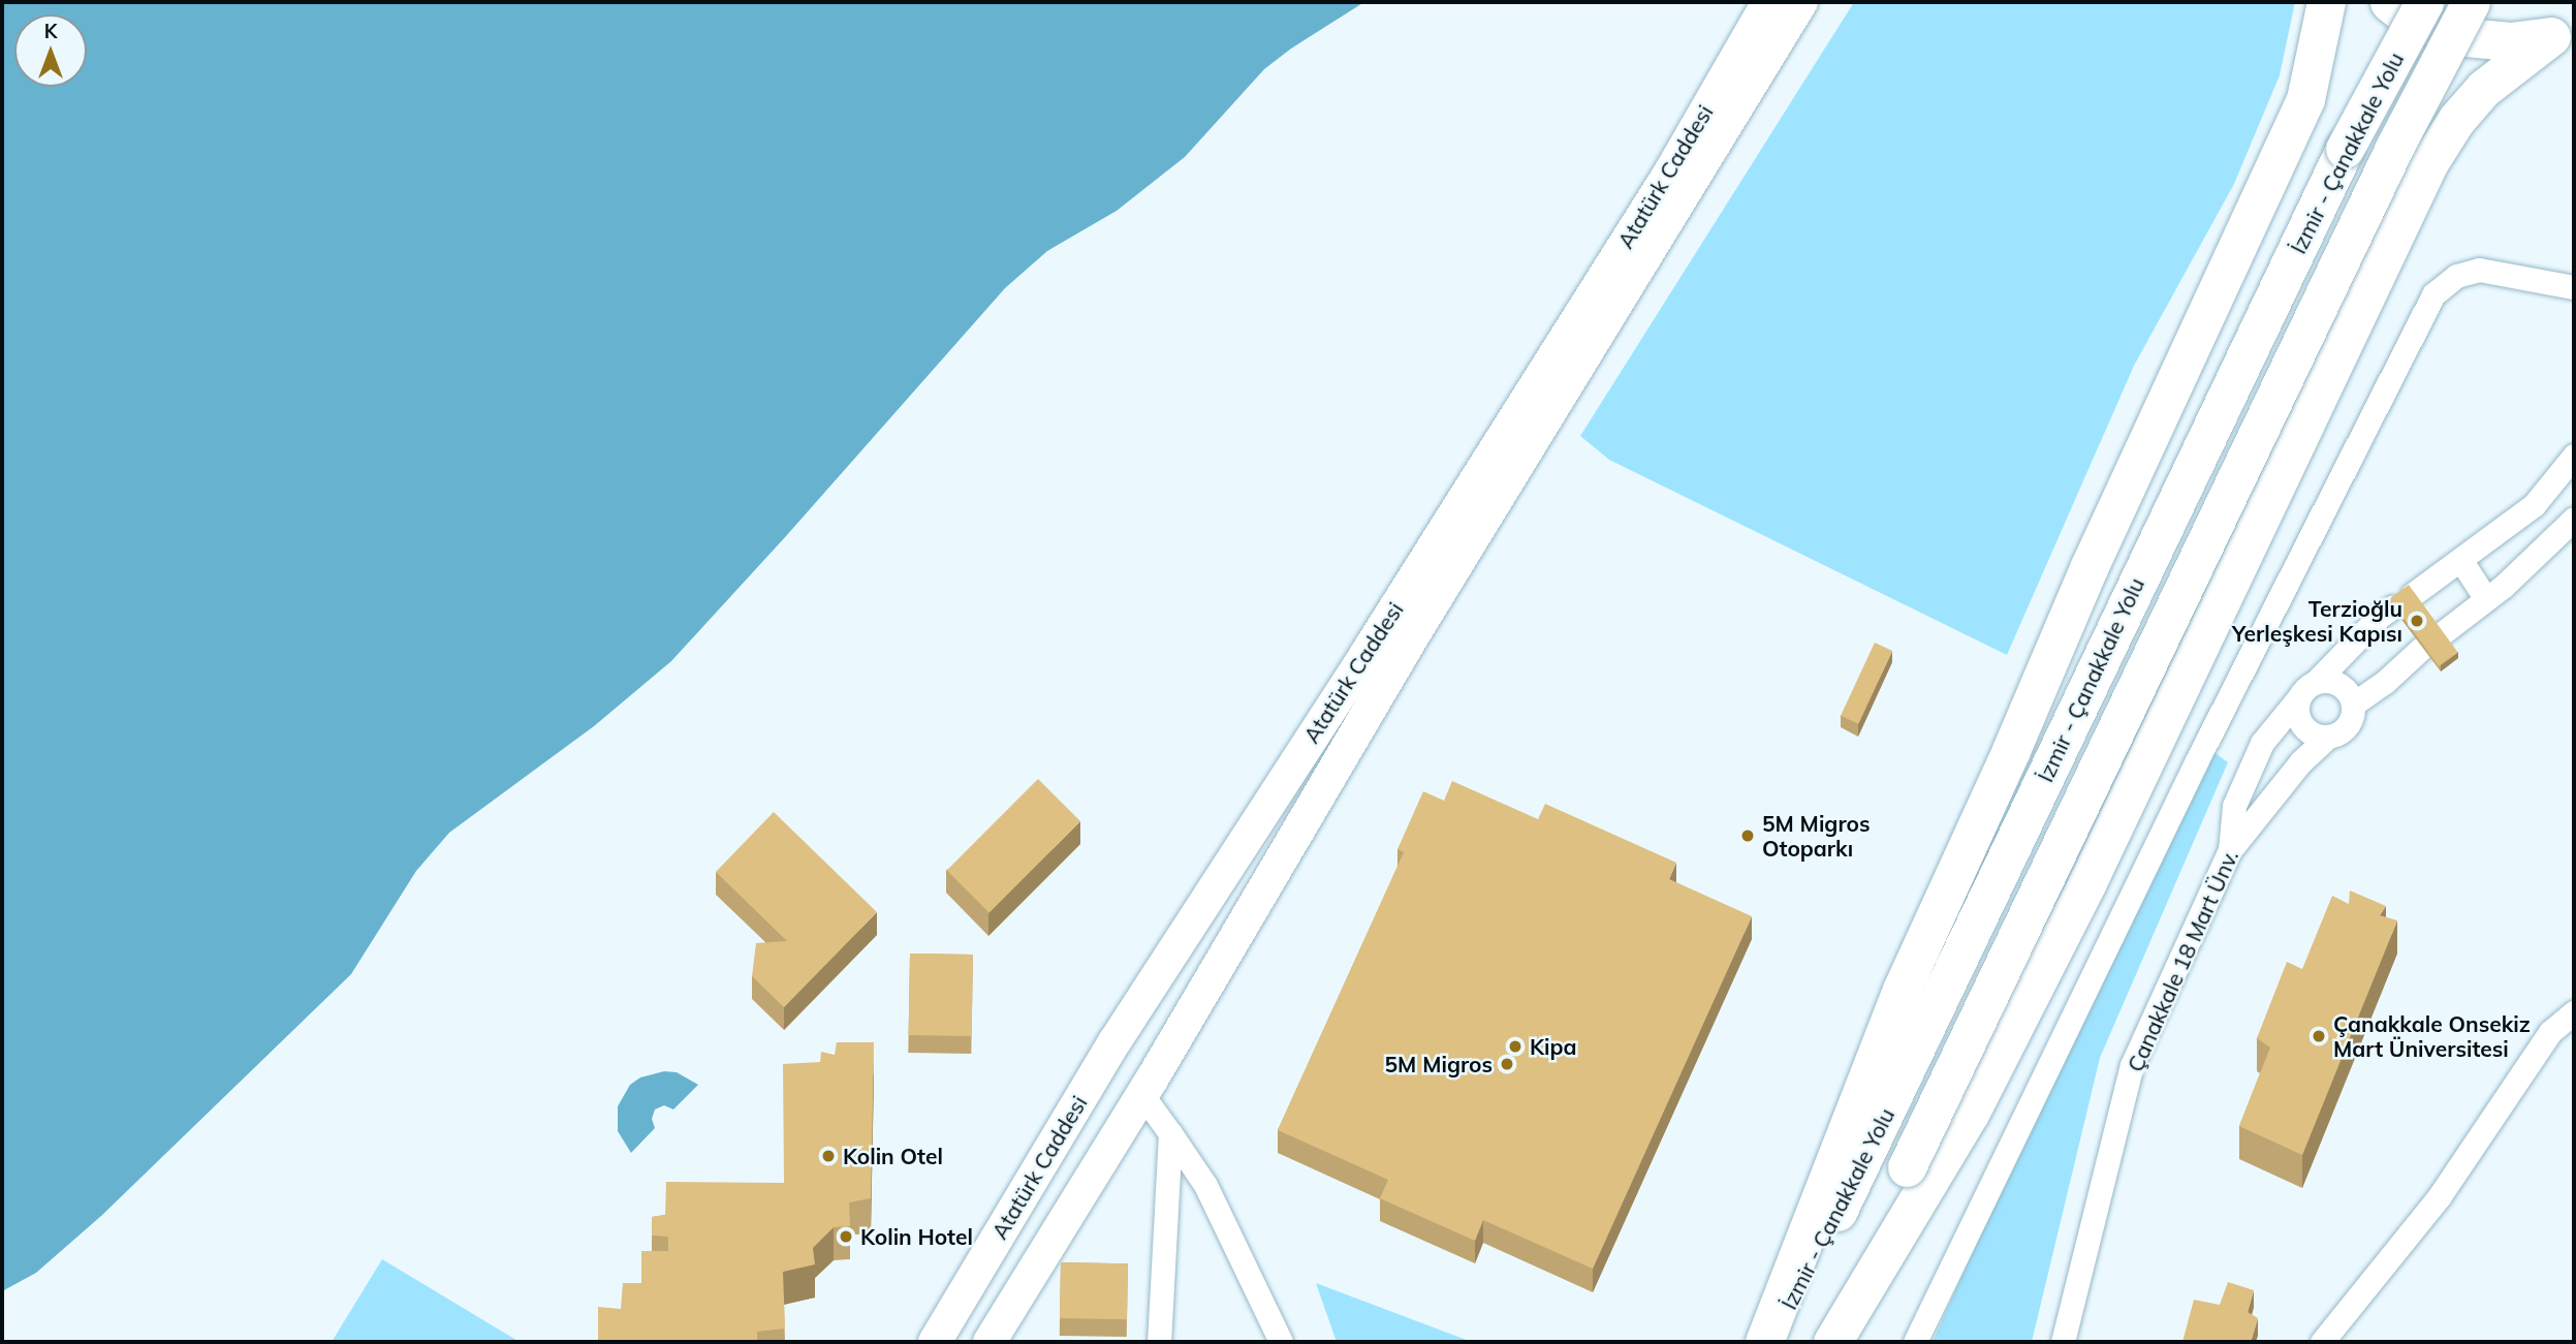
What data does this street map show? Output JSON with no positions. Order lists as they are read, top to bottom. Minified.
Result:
{"streets":{"highway":["İzmir - Çanakkale Yolu"],"main road":["Atatürk Caddesi"],"street":["Çanakkale 18 Mart Ünv."]},"places":["Terzioğlu Yerleşkesi Kapısı","5M Migros Otoparkı","Çanakkale Onsekiz Mart Üniversitesi","Kipa","5M Migros","Kolin Otel","Kolin Hotel"],"north":"top"}
